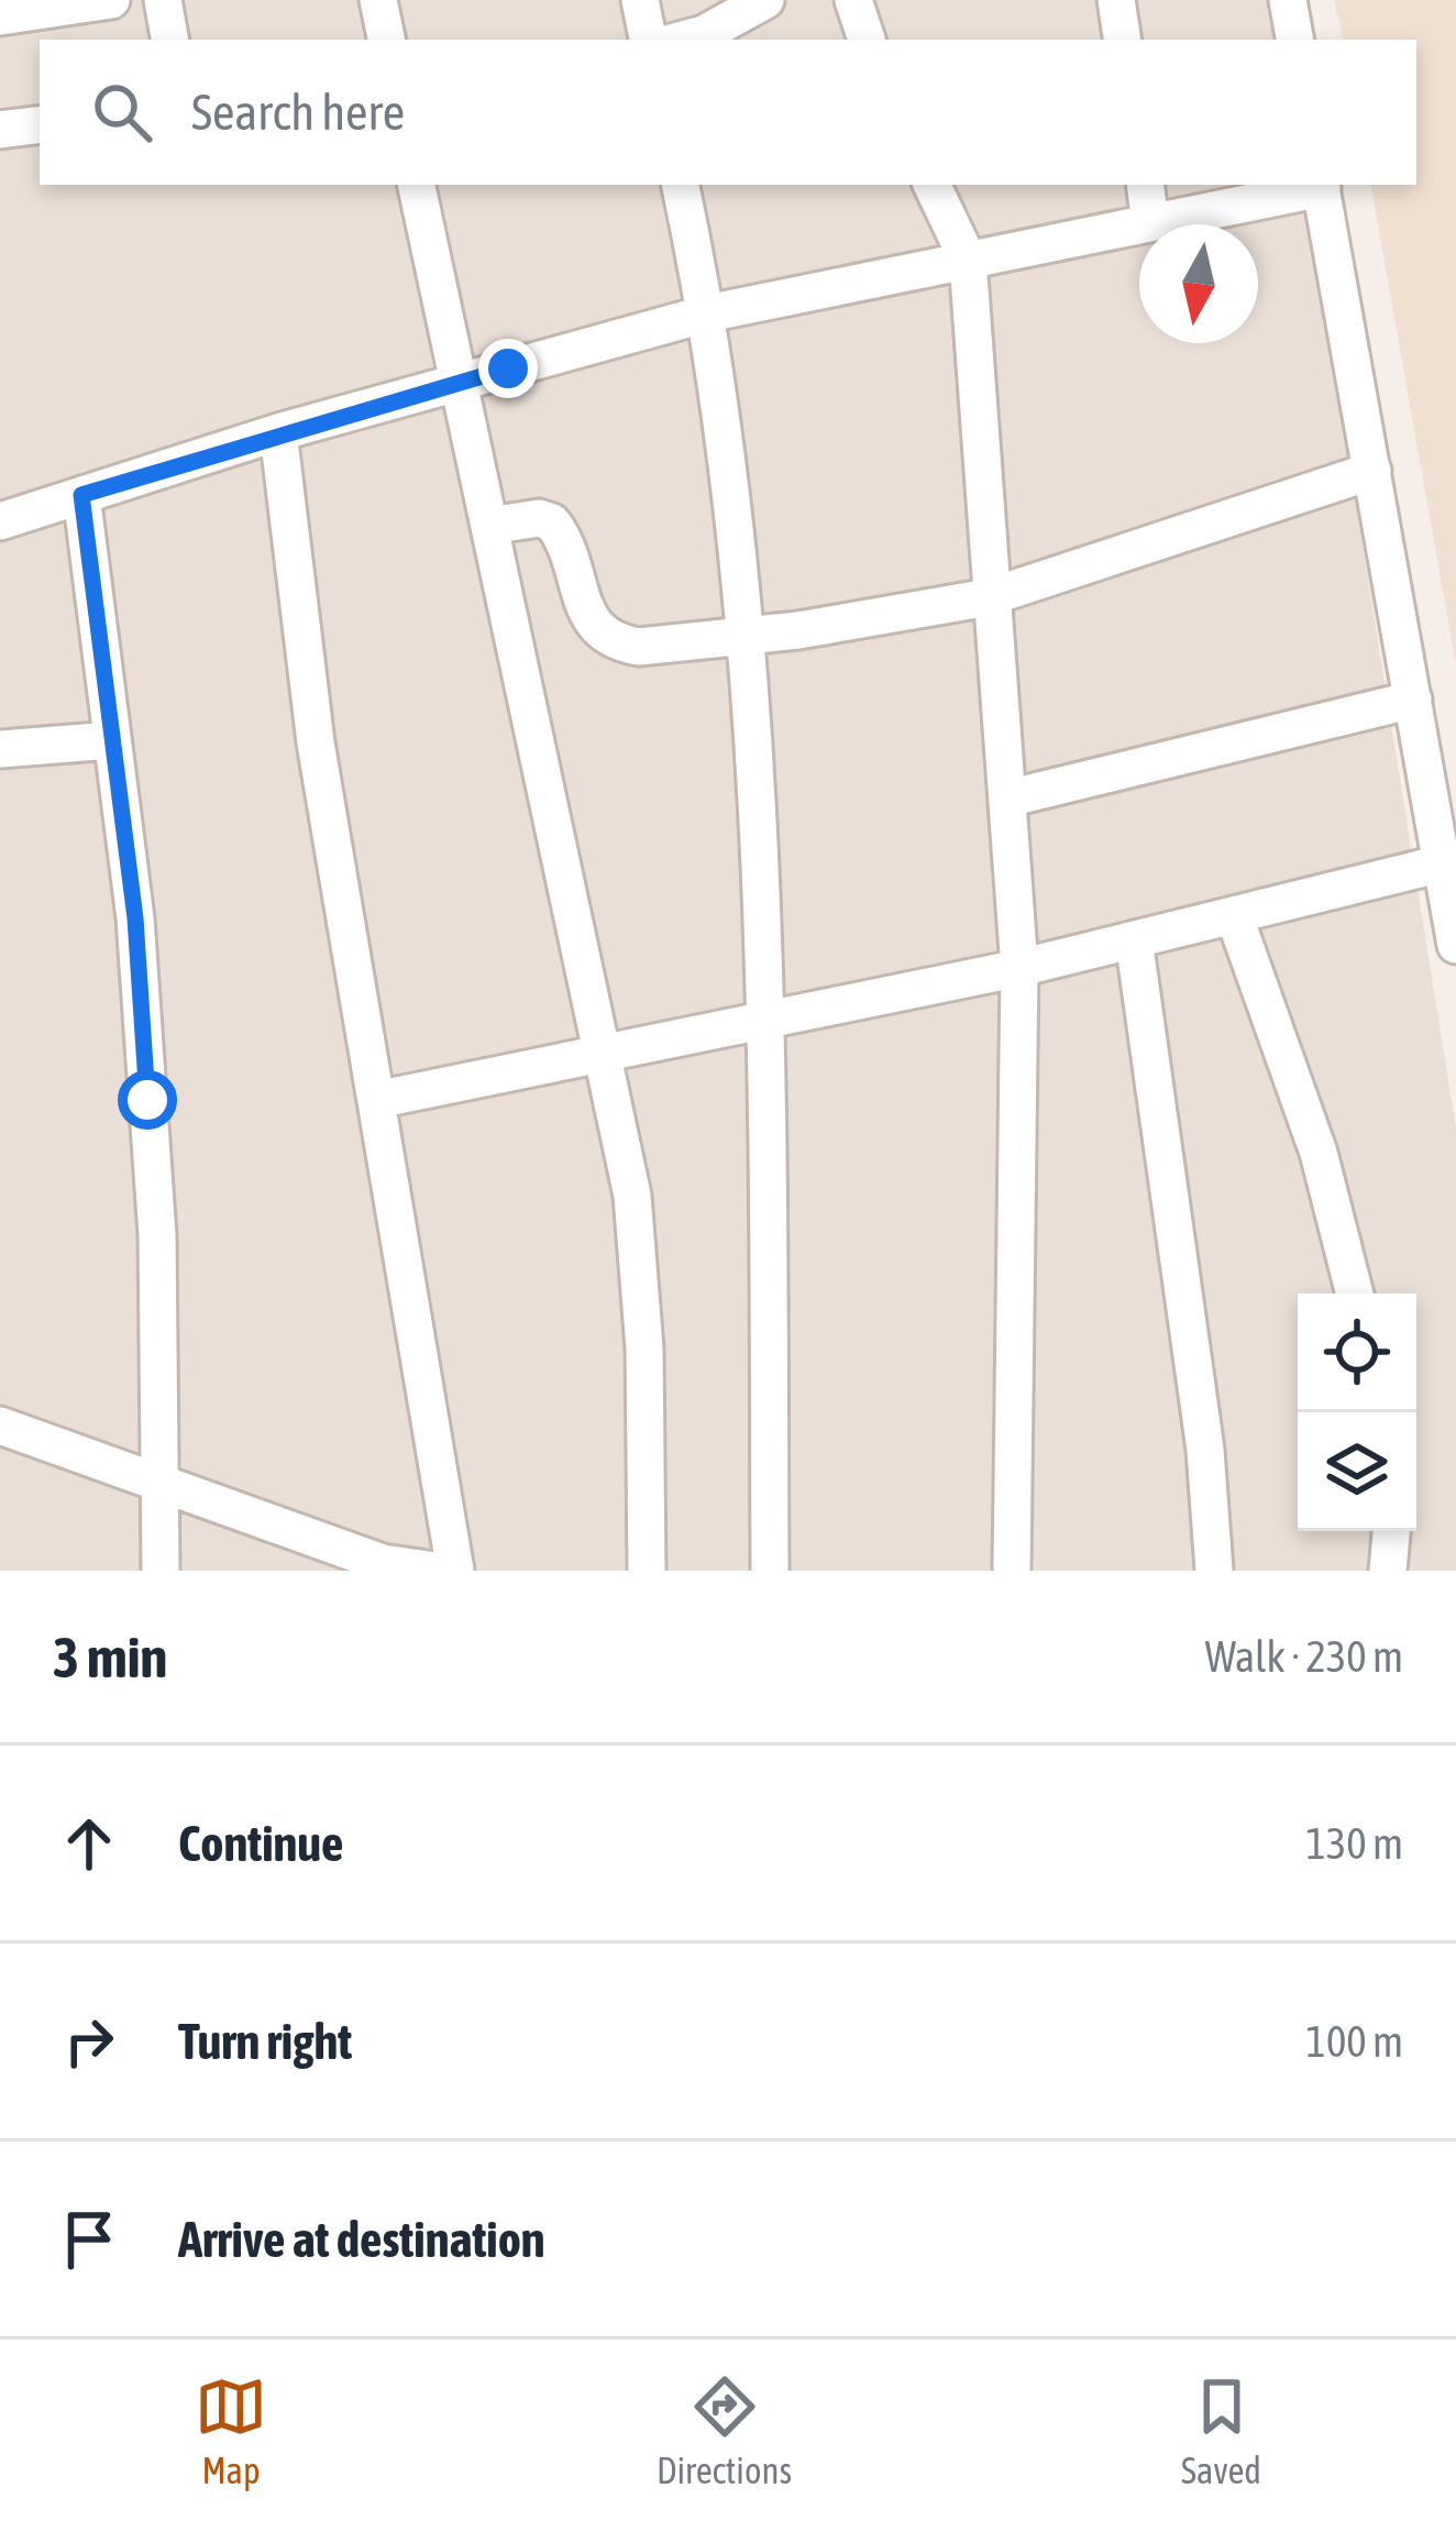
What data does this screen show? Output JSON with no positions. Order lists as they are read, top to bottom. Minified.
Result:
{"north":"bottom","page":{"search":"Search here","heading":["3 min","Walk · 230 m"],"list":[["Continue","130 m"],["Turn right","100 m"],"Arrive at destination"],"nav":["Map","Directions","Saved"]}}
